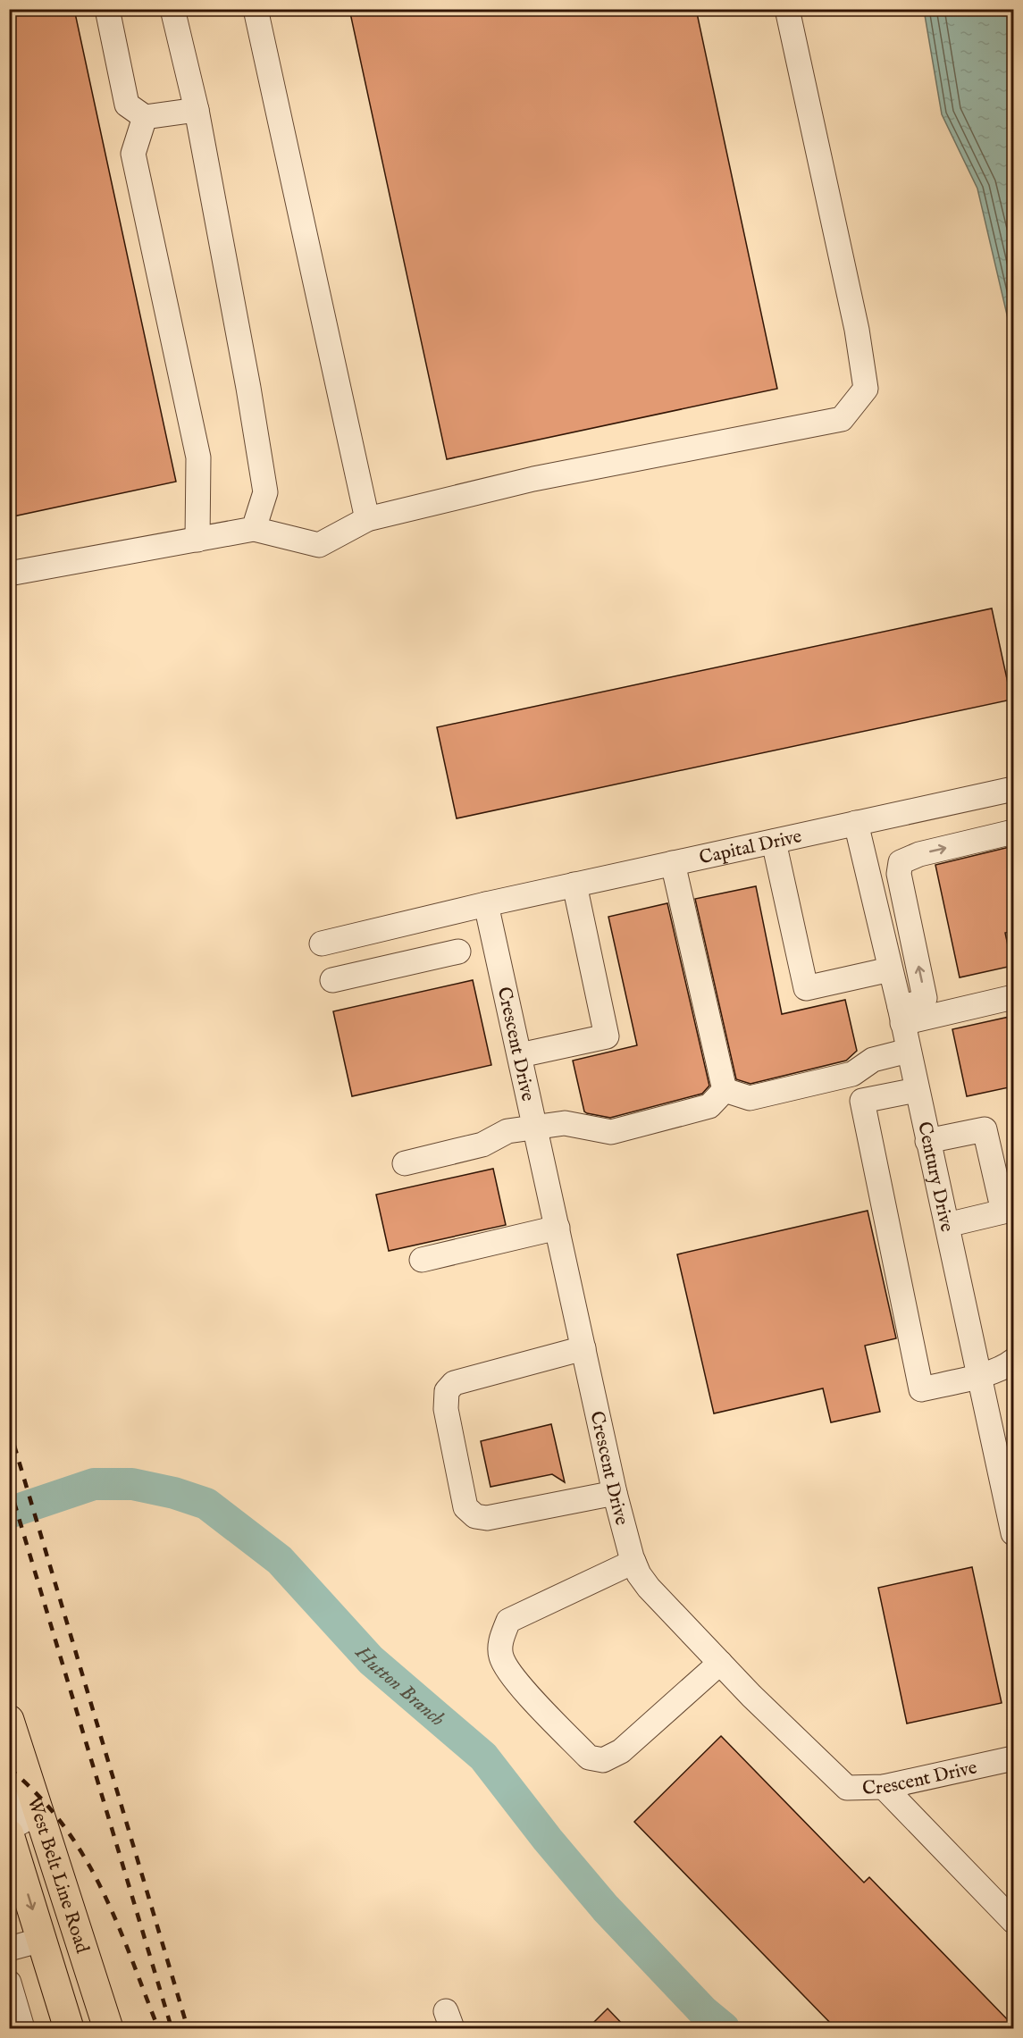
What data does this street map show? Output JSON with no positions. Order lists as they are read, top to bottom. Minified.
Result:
{"streets":{"main road":["West Belt Line Road"],"street":["Capital Drive","Crescent Drive","Century Drive"]},"crossings":[["Capital Drive","Crescent Drive"],["Capital Drive","Century Drive"]],"water":["Hutton Branch"]}
